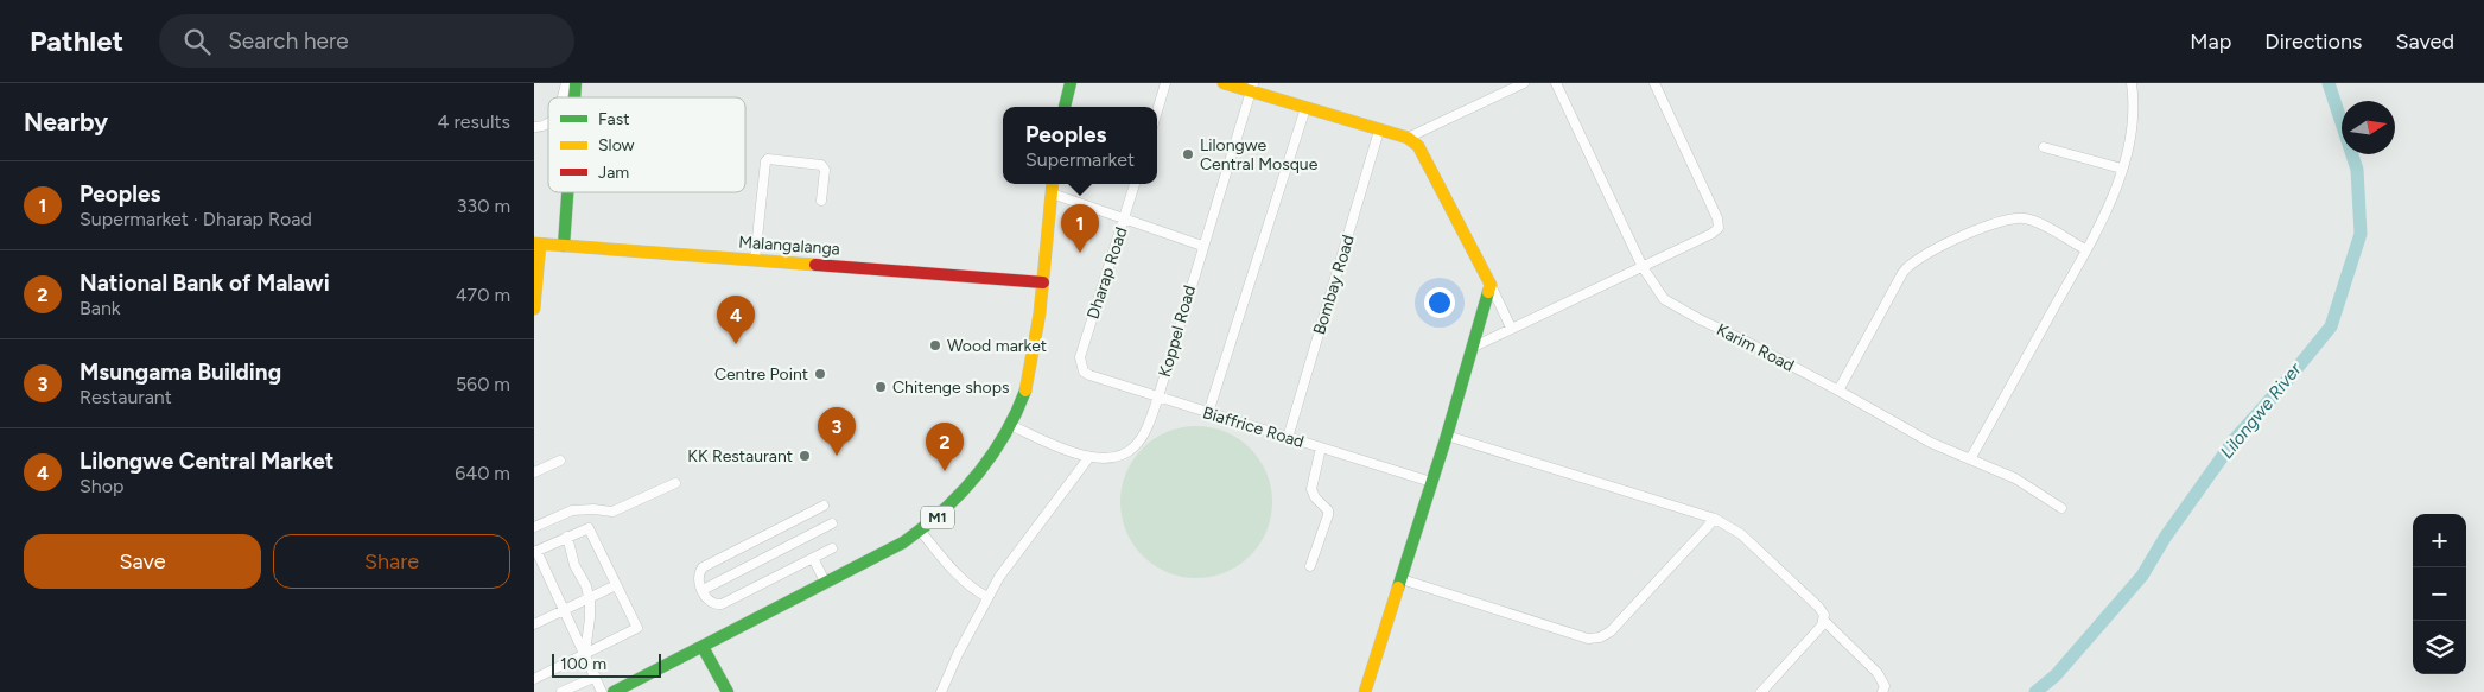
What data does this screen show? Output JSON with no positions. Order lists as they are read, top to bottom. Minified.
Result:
{"streets":{"main road":["Malangalanga","M1"],"street":["Dharap Road","Bombay Road","Koppel Road","Karim Road","Biaffrice Road"]},"crossings":[["Malangalanga","M1"],["Dharap Road","Biaffrice Road"],["Bombay Road","Biaffrice Road"],["Koppel Road","Biaffrice Road"],["Koppel Road","M1"]],"water":["Lilongwe River"],"places":["Lilongwe Central Mosque","Wood market","Centre Point","Chitenge shops","KK Restaurant"],"legend":["Fast","Slow","Jam"],"scale_bar":"100 m","north":"right","page":{"header":"Pathlet","search":"Search here","nav":["Map","Directions","Saved"],"heading":["Nearby","4 results"],"popup":["Peoples","Supermarket"],"list":[{"mark":"1","name":"Peoples","note":"Supermarket · Dharap Road","value":"330 m"},{"mark":"2","name":"National Bank of Malawi","note":"Bank","value":"470 m"},{"mark":"3","name":"Msungama Building","note":"Restaurant","value":"560 m"},{"mark":"4","name":"Lilongwe Central Market","note":"Shop","value":"640 m"}],"pins":["1","4","3","2"],"map_buttons":["+","−"],"buttons":["Save","Share"],"scale":"100 m"}}
